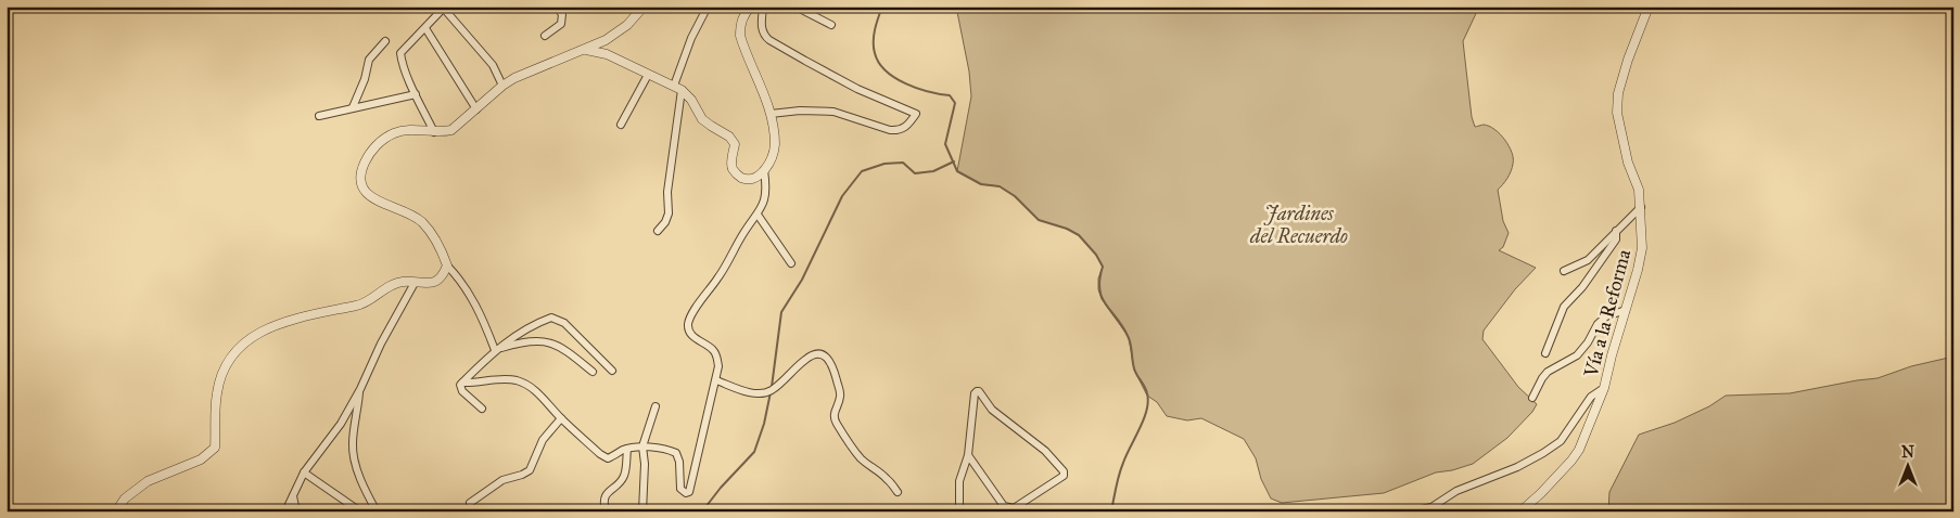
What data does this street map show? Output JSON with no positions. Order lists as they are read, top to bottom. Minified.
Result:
{"streets":{"street":["Vía a la Reforma"]},"parks":["Jardines del Recuerdo"],"north":"top"}
